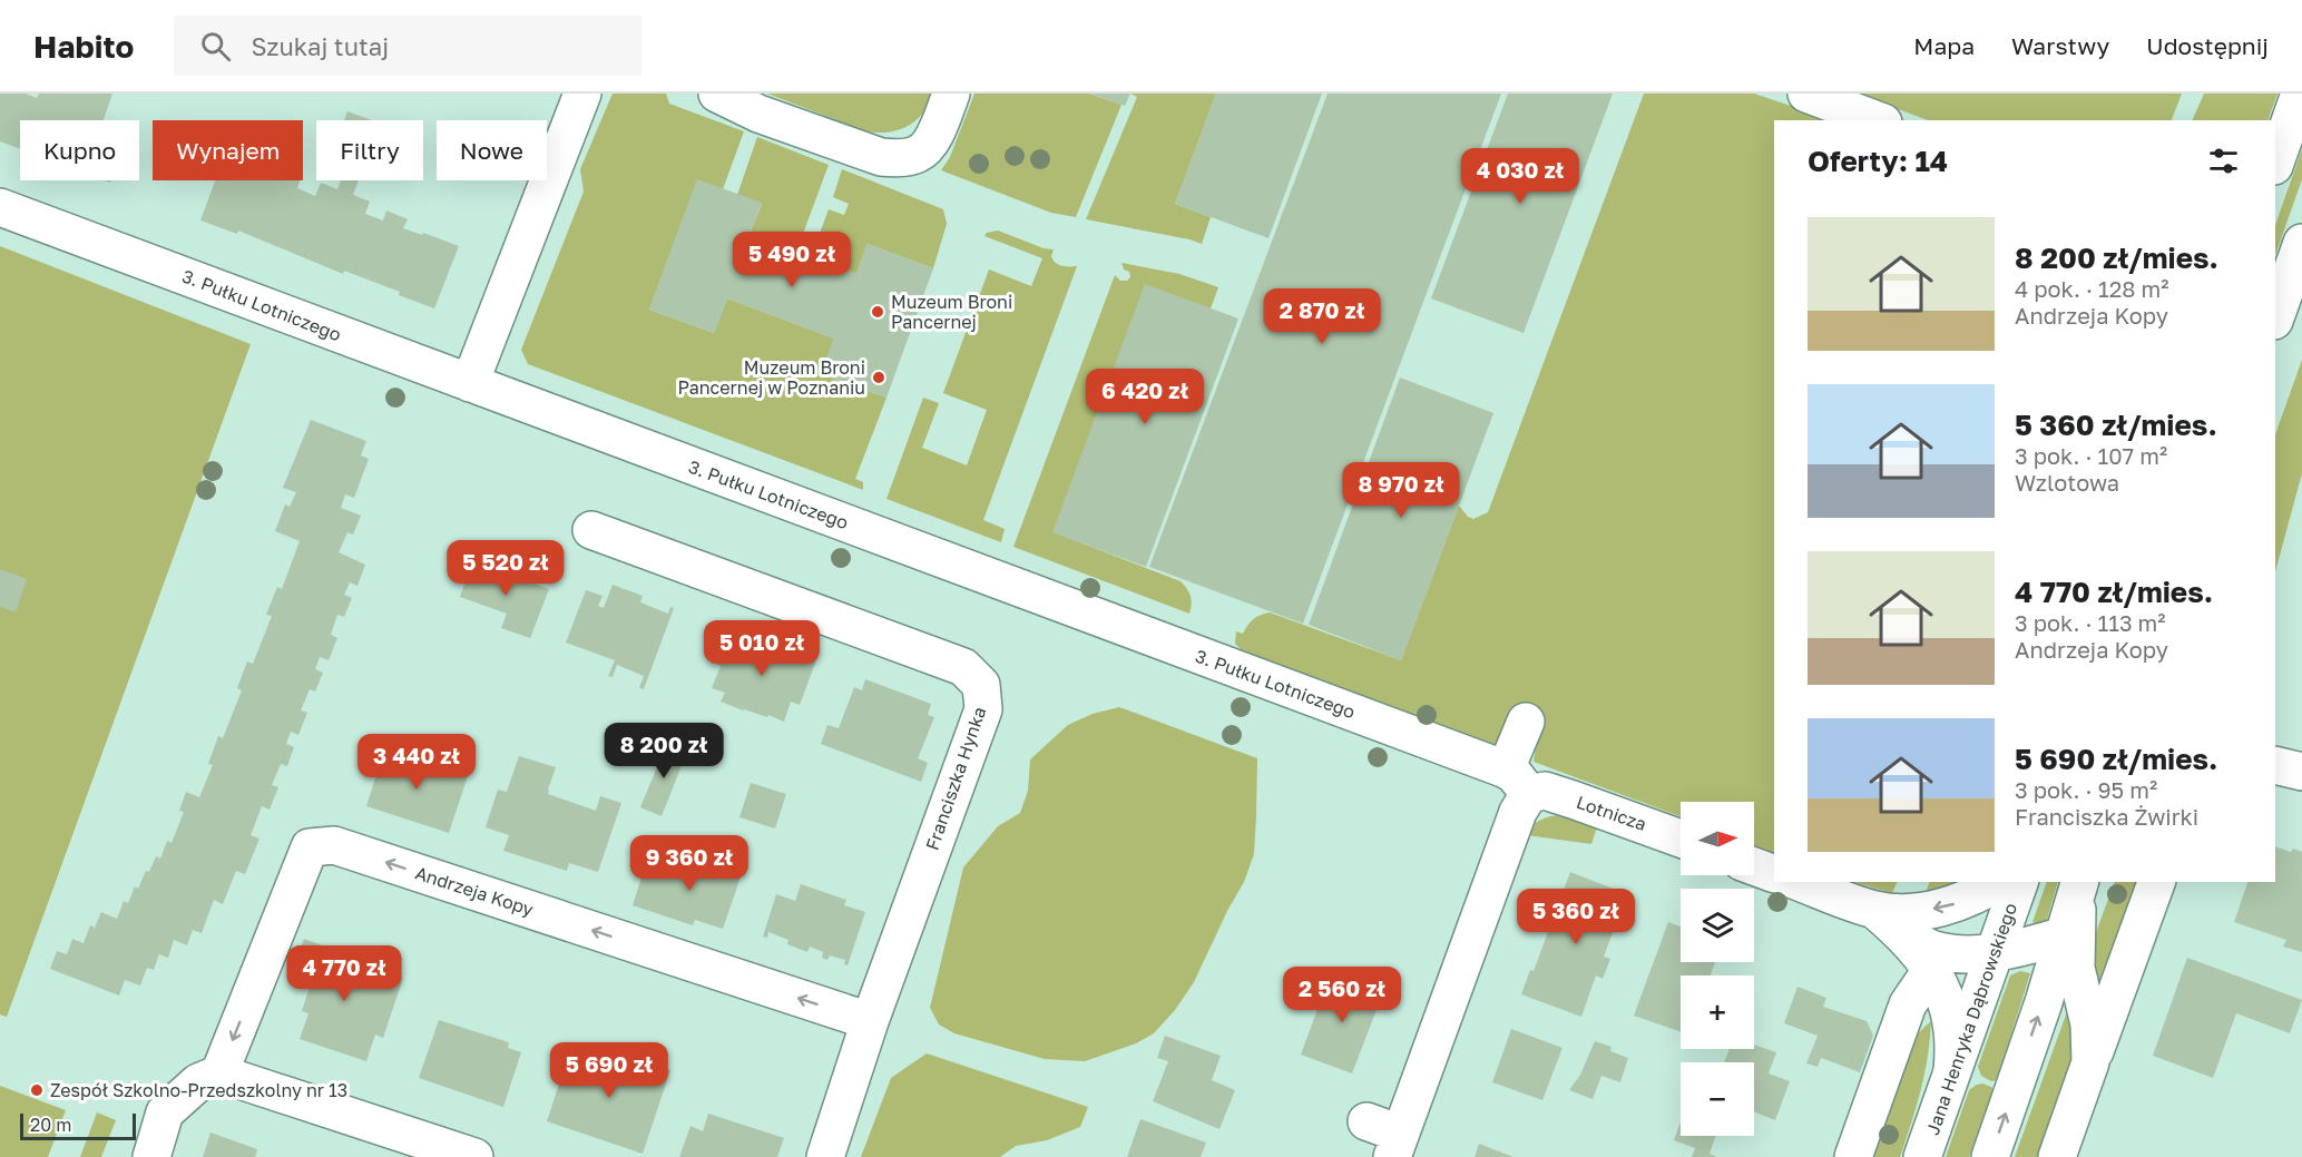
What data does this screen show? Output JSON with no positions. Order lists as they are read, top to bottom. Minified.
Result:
{"streets":{"street":["3. Pułku Lotniczego","Franciszka Hynka","Lotnicza","Andrzeja Kopy","Jana Henryka Dąbrowskiego"]},"crossings":[["3. Pułku Lotniczego","Lotnicza"],["Franciszka Hynka","Andrzeja Kopy"]],"places":["Muzeum Broni Pancernej","Muzeum Broni Pancernej w Poznaniu","Zespół Szkolno-Przedszkolny nr 13"],"scale_bar":"20 m","north":"right","page":{"header":"Habito","search":"Szukaj tutaj","nav":["Mapa","Warstwy","Udostępnij"],"chip":["Kupno","Wynajem","Filtry","Nowe"],"heading":"Oferty: 14","price":["4 030 zł","5 490 zł","2 870 zł","6 420 zł","8 970 zł","5 520 zł","5 010 zł","8 200 zł","3 440 zł","9 360 zł","5 360 zł","4 770 zł","2 560 zł","5 690 zł"],"list":[{"name":"8 200 zł/mies.","note":"4 pok. · 128 m² · Andrzeja Kopy"},{"name":"5 360 zł/mies.","note":"3 pok. · 107 m² · Wzlotowa"},{"name":"4 770 zł/mies.","note":"3 pok. · 113 m² · Andrzeja Kopy"},{"name":"5 690 zł/mies.","note":"3 pok. · 95 m² · Franciszka Żwirki"}],"map_buttons":["+","−"],"scale":"20 m"}}
